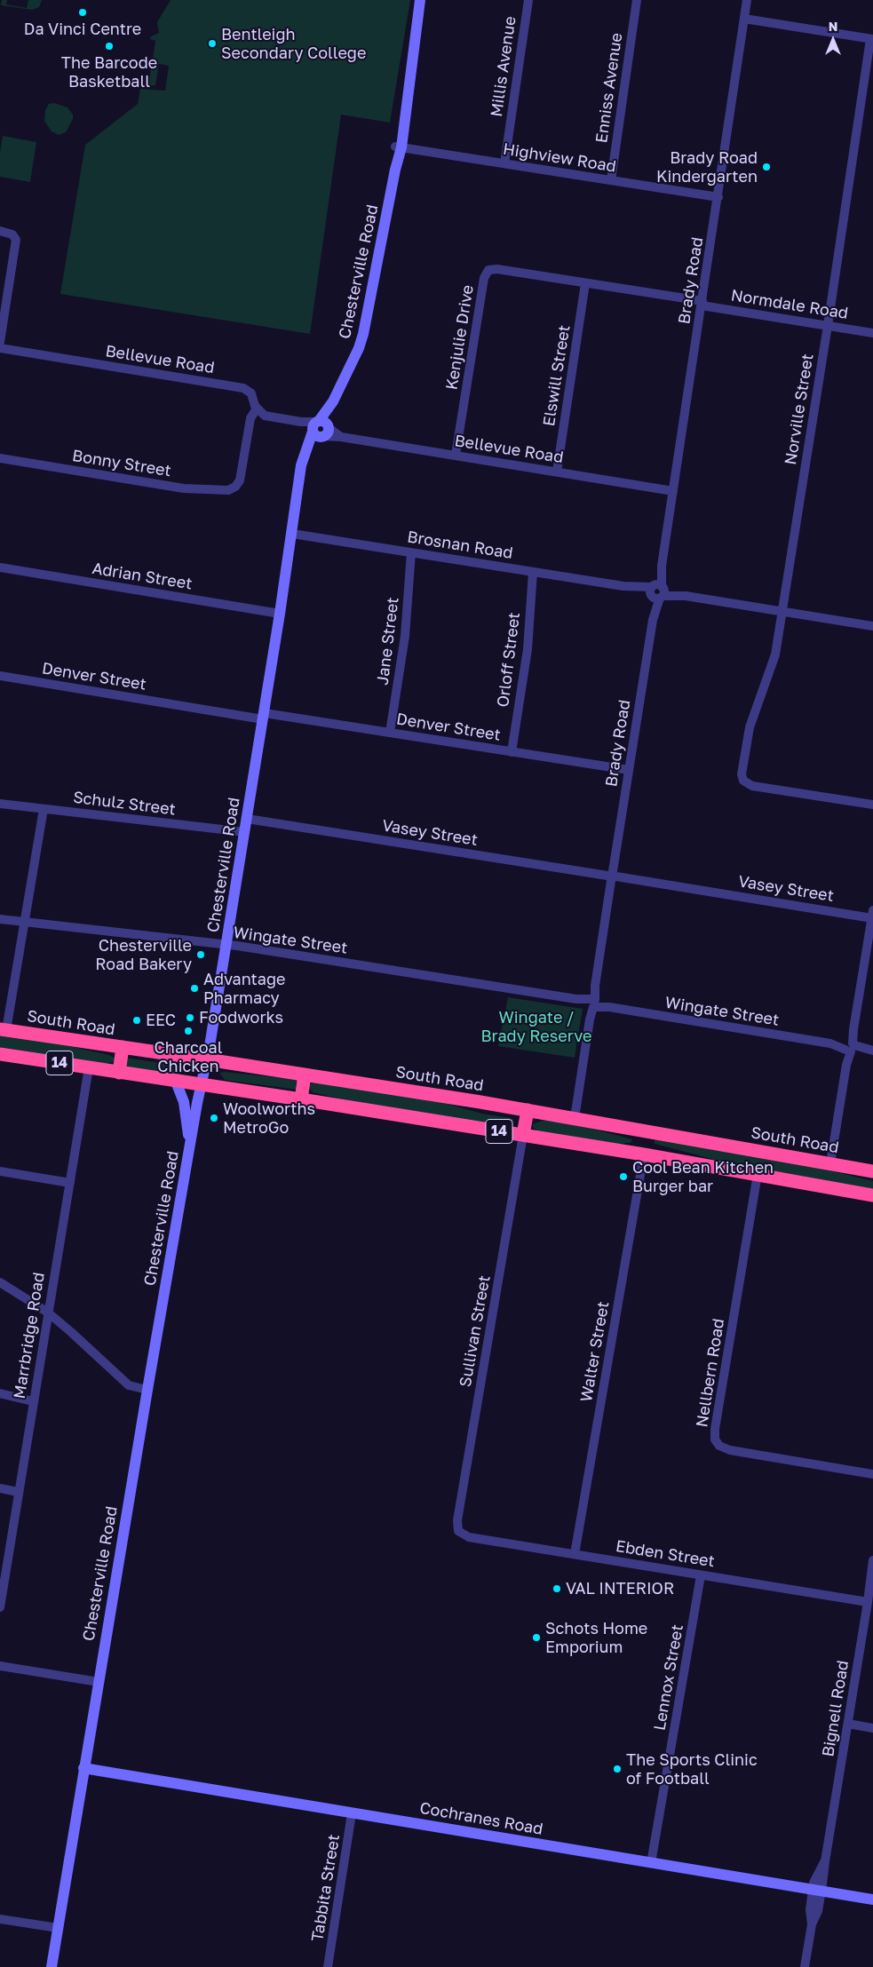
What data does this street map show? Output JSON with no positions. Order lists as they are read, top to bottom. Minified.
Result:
{"streets":{"highway":["South Road","14"],"street":["Millis Avenue","Enniss Avenue","Highview Road","Chesterville Road","Brady Road","Normdale Road","Kenjulie Drive","Bellevue Road","Elswill Street","Norville Street","Bonny Street","Brosnan Road","Adrian Street","Jane Street","Orloff Street","Denver Street","Schulz Street","Vasey Street","Wingate Street","Sullivan Street","Marrbridge Road","Walter Street","Nellbern Road","Ebden Street","Lennox Street","Bignell Road","Cochranes Road","Tabbita Street"]},"crossings":[["Millis Avenue","Highview Road"],["Enniss Avenue","Highview Road"],["Highview Road","Chesterville Road"],["Highview Road","Brady Road"],["Chesterville Road","Bellevue Road"],["Chesterville Road","Brosnan Road"],["Chesterville Road","Adrian Street"],["Chesterville Road","Denver Street"],["Chesterville Road","Schulz Street"],["Chesterville Road","Vasey Street"],["Chesterville Road","Wingate Street"],["Chesterville Road","South Road"],["Chesterville Road","14"],["Chesterville Road","Cochranes Road"],["Brady Road","Normdale Road"],["Brady Road","Bellevue Road"],["Brady Road","Brosnan Road"],["Brady Road","Denver Street"],["Brady Road","Vasey Street"],["Brady Road","Wingate Street"],["Brady Road","South Road"],["Normdale Road","Kenjulie Drive"],["Normdale Road","Elswill Street"],["Normdale Road","Norville Street"],["Kenjulie Drive","Bellevue Road"],["Kenjulie Drive","Elswill Street"],["Bellevue Road","Elswill Street"],["Bellevue Road","Bonny Street"],["Norville Street","Brosnan Road"],["Brosnan Road","Jane Street"],["Brosnan Road","Orloff Street"],["Jane Street","Denver Street"],["Orloff Street","Denver Street"],["14","Sullivan Street"],["14","Marrbridge Road"],["14","Walter Street"],["14","Nellbern Road"],["Sullivan Street","Ebden Street"],["Walter Street","Ebden Street"],["Ebden Street","Lennox Street"],["Ebden Street","Bignell Road"],["Lennox Street","Cochranes Road"],["Bignell Road","Cochranes Road"],["Cochranes Road","Tabbita Street"]],"parks":["Wingate / Brady Reserve"],"places":["Da Vinci Centre","Bentleigh Secondary College","The Barcode Basketball","Brady Road Kindergarten","Chesterville Road Bakery","Advantage Pharmacy","Foodworks","EEC","Charcoal Chicken","Woolworths MetroGo","Cool Bean Kitchen Burger bar","VAL INTERIOR","Schots Home Emporium","The Sports Clinic of Football"],"north":"top"}
